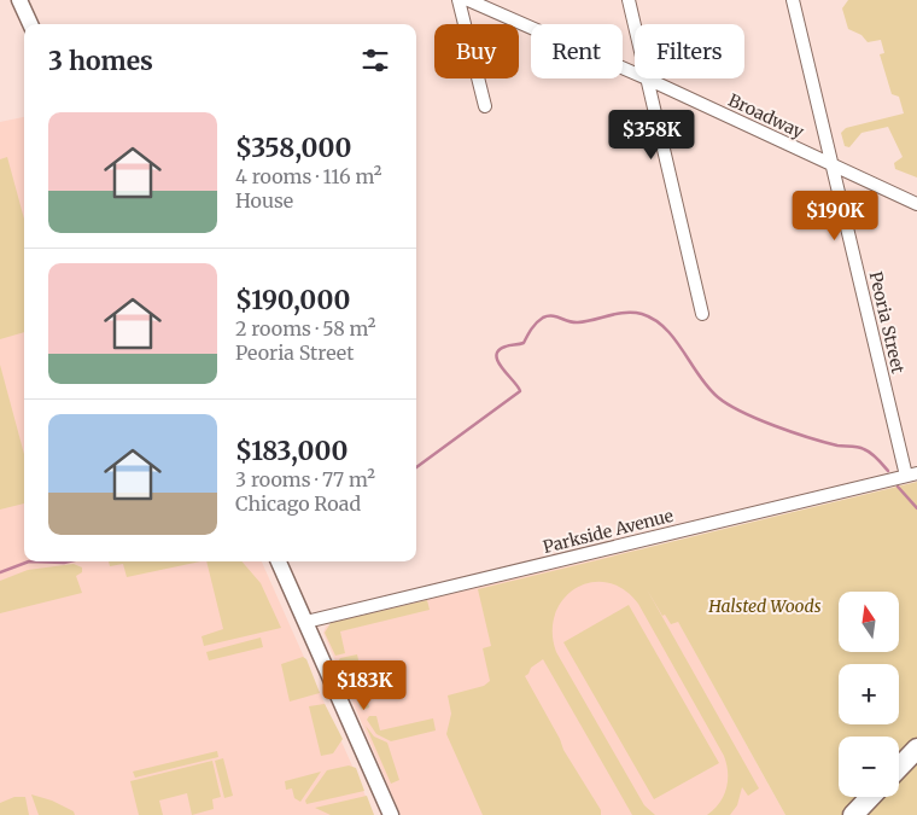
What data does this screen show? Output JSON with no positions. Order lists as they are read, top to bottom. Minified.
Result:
{"streets":{"street":["Broadway","Peoria Street","Parkside Avenue"]},"crossings":[["Broadway","Peoria Street"],["Peoria Street","Parkside Avenue"]],"parks":["Halsted Woods"],"north":"top","page":{"chip":["Buy","Rent","Filters"],"heading":"3 homes","list":[{"name":"$358,000","note":"4 rooms · 116 m² · House"},{"name":"$190,000","note":"2 rooms · 58 m² · Peoria Street"},{"name":"$183,000","note":"3 rooms · 77 m² · Chicago Road"}],"price":["$358K","$190K","$183K"],"map_buttons":["+","−"]}}
